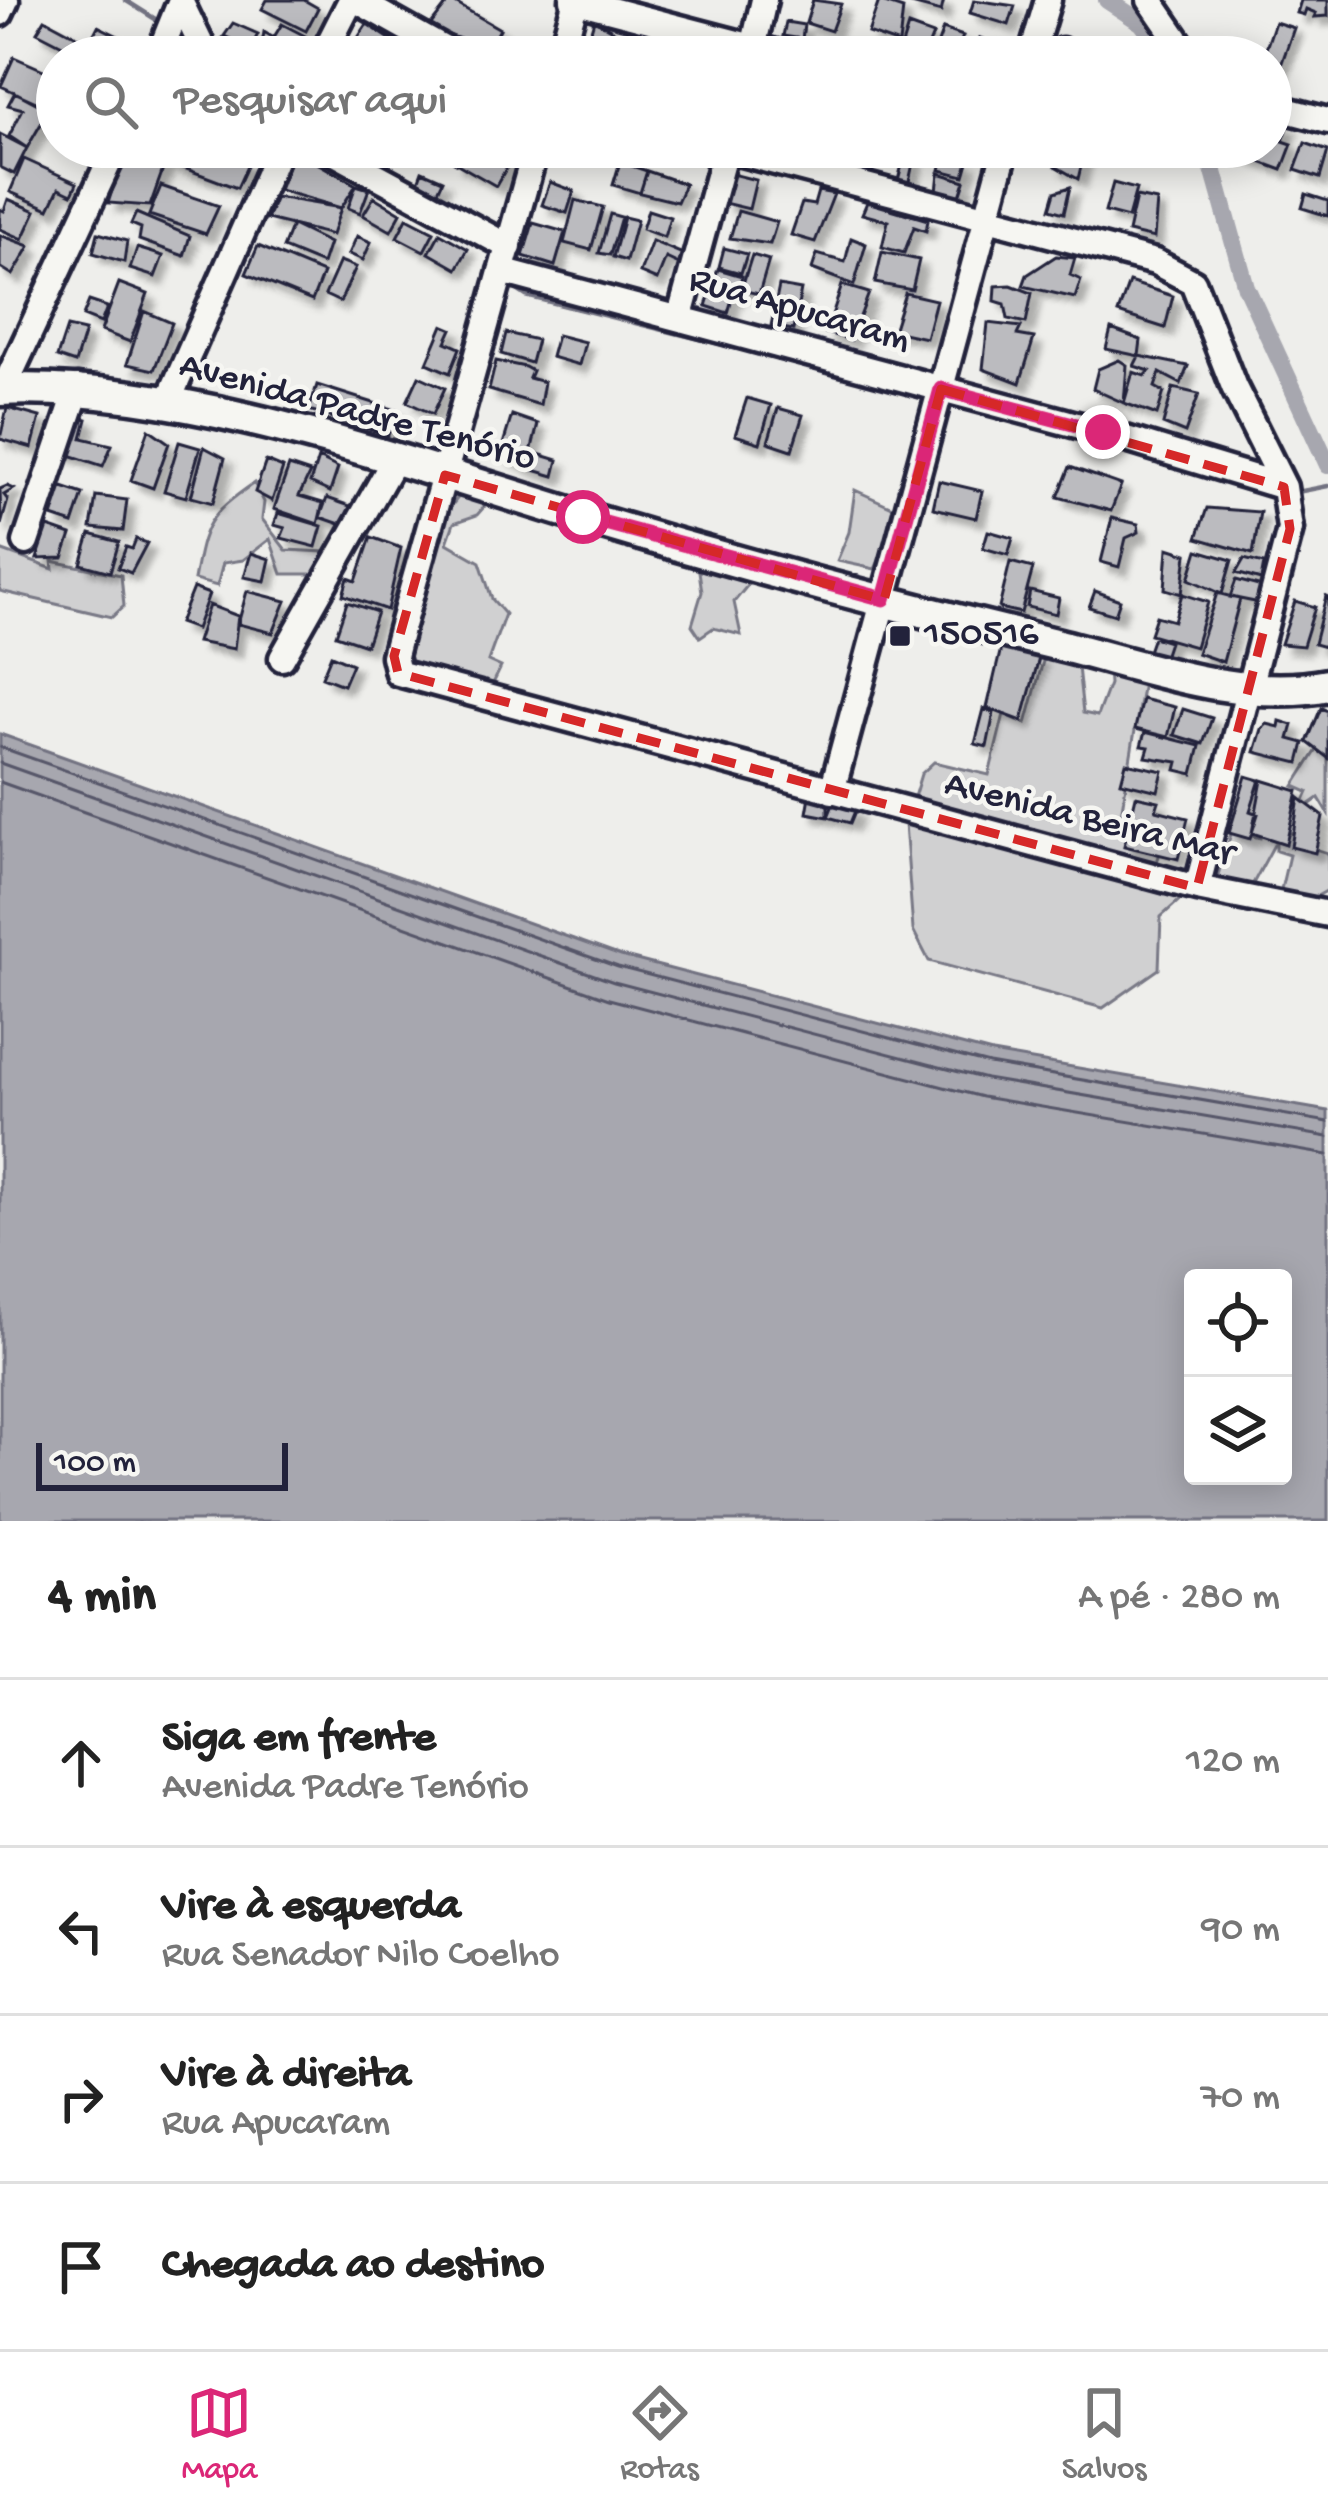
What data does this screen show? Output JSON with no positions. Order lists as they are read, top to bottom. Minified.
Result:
{"streets":{"main road":["Avenida Padre Tenório"],"street":["Rua Apucaram","Avenida Beira Mar"]},"crossings":[["Avenida Padre Tenório","Avenida Beira Mar"]],"places":{"transit":["150516"]},"scale_bar":"100 m","page":{"search":"Pesquisar aqui","scale":"100 m","heading":["4 min","A pé · 280 m"],"list":[["Siga em frente","Avenida Padre Tenório","120 m"],["Vire à esquerda","Rua Senador Nilo Coelho","90 m"],["Vire à direita","Rua Apucaram","70 m"],"Chegada ao destino"],"nav":["Mapa","Rotas","Salvos"]}}
